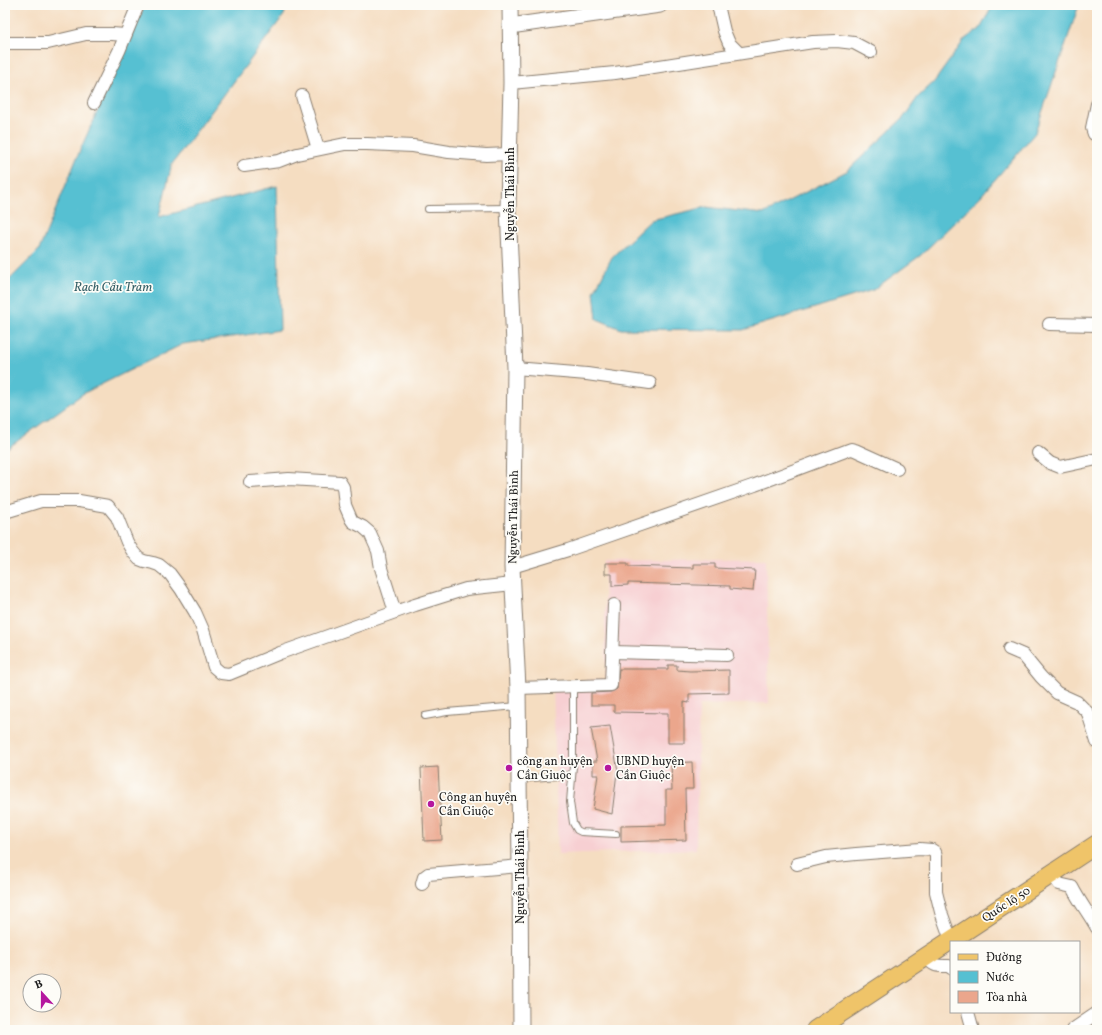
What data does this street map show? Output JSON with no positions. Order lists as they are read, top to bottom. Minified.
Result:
{"streets":{"main road":["Quốc lộ 50"],"street":["Nguyễn Thái Bình"]},"water":["Rạch Cầu Tràm"],"places":["công an huyện Cần Giuộc","UBND huyện Cần Giuộc","Công an huyện Cần Giuộc"],"legend":["Đường","Nước","Tòa nhà"],"north":"top"}
